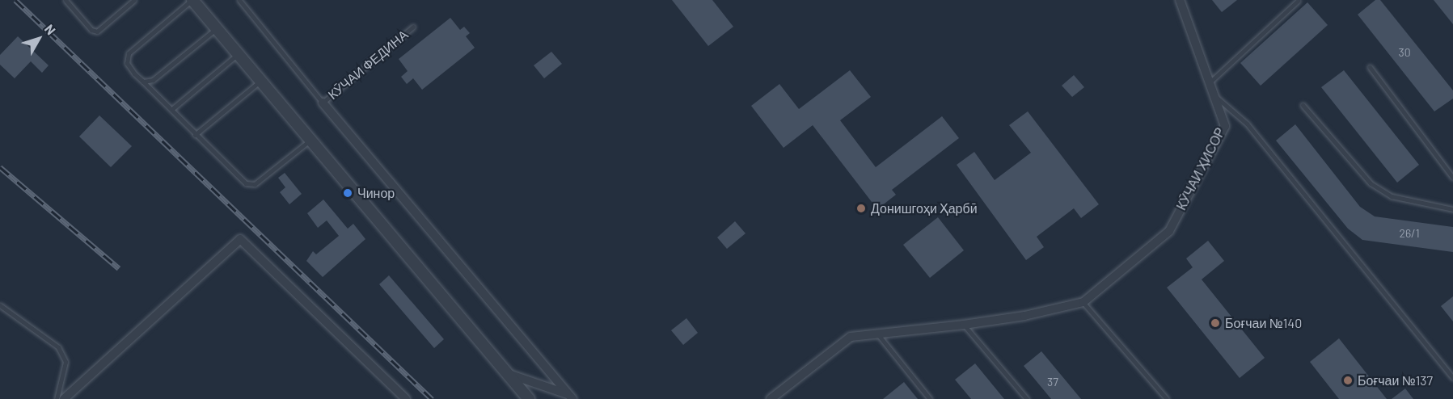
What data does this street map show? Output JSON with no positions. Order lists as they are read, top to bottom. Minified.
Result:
{"streets":{"street":["КӮЧАИ ҲИСОР"],"lane":["КӮЧАИ ФЕДИНА"]},"places":["Чинор","Донишгоҳи Ҳарбӣ","Боғчаи №140","Боғчаи №137"],"house_numbers":["30","26/1","37"],"north":"top right"}
